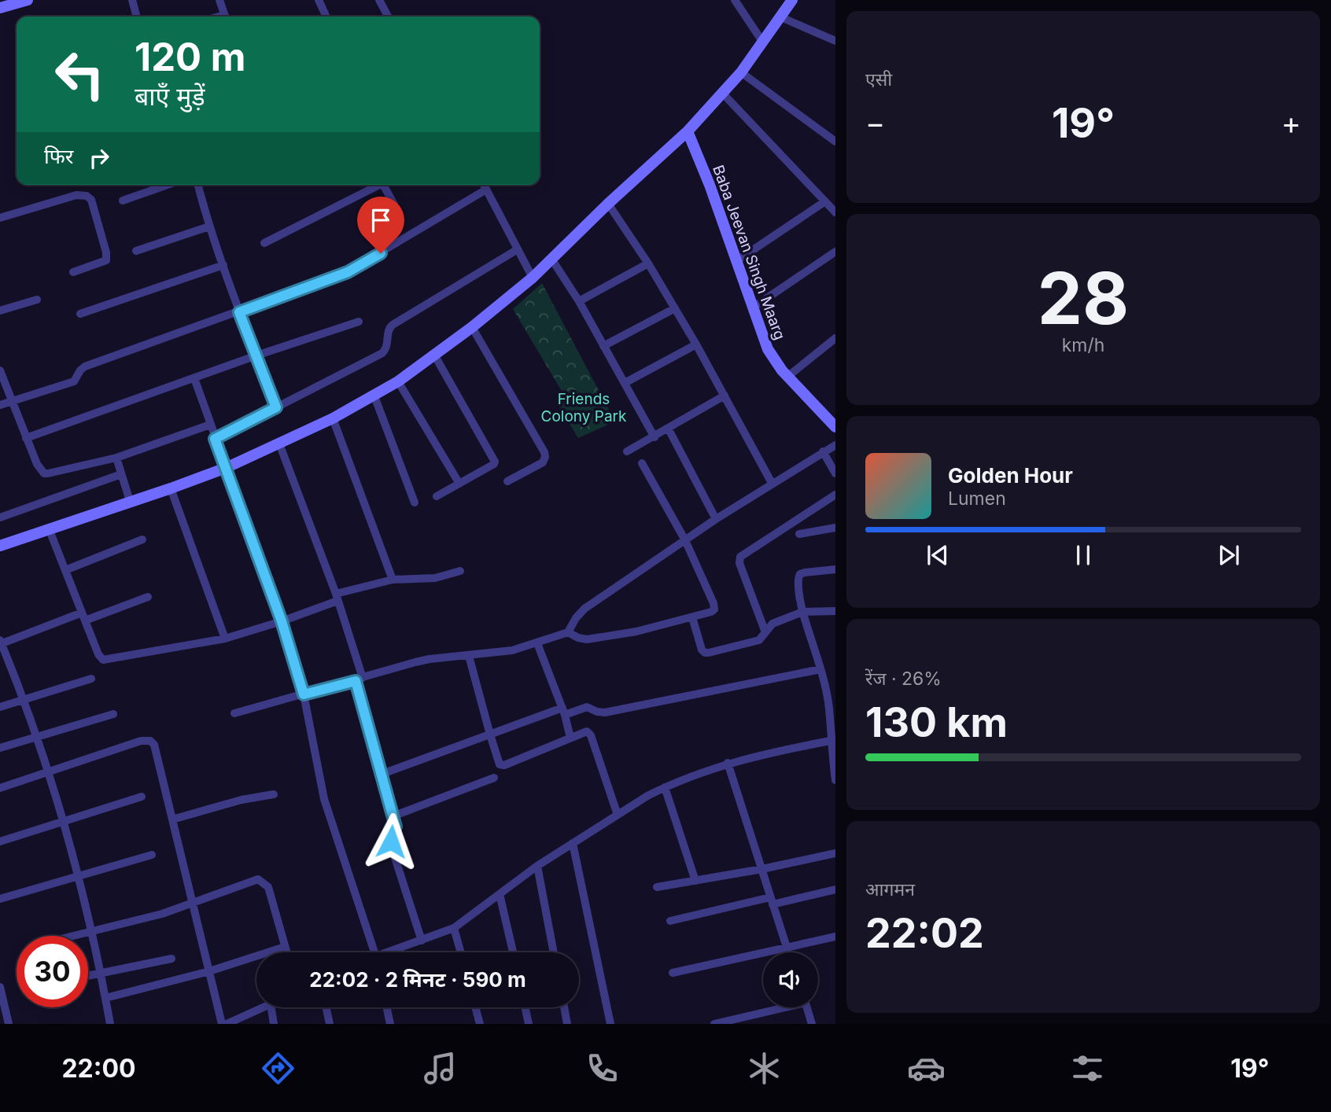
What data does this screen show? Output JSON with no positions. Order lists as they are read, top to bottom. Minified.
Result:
{"streets":{"street":["Baba Jeevan Singh Maarg"]},"parks":["Friends Colony Park"],"page":{"tile":["एसी",["28","km/h"],["रेंज · 26%","130 km"],["आगमन","22:02"]],"turn":["120 m","बाएँ मुड़ें"],"heat":["−","19°","+"],"then":"फिर","song":["Golden Hour","Lumen"],"limit":"30","trip":"22:02 · 2 मिनट · 590 m","tabs":["22:00","19°"]}}
